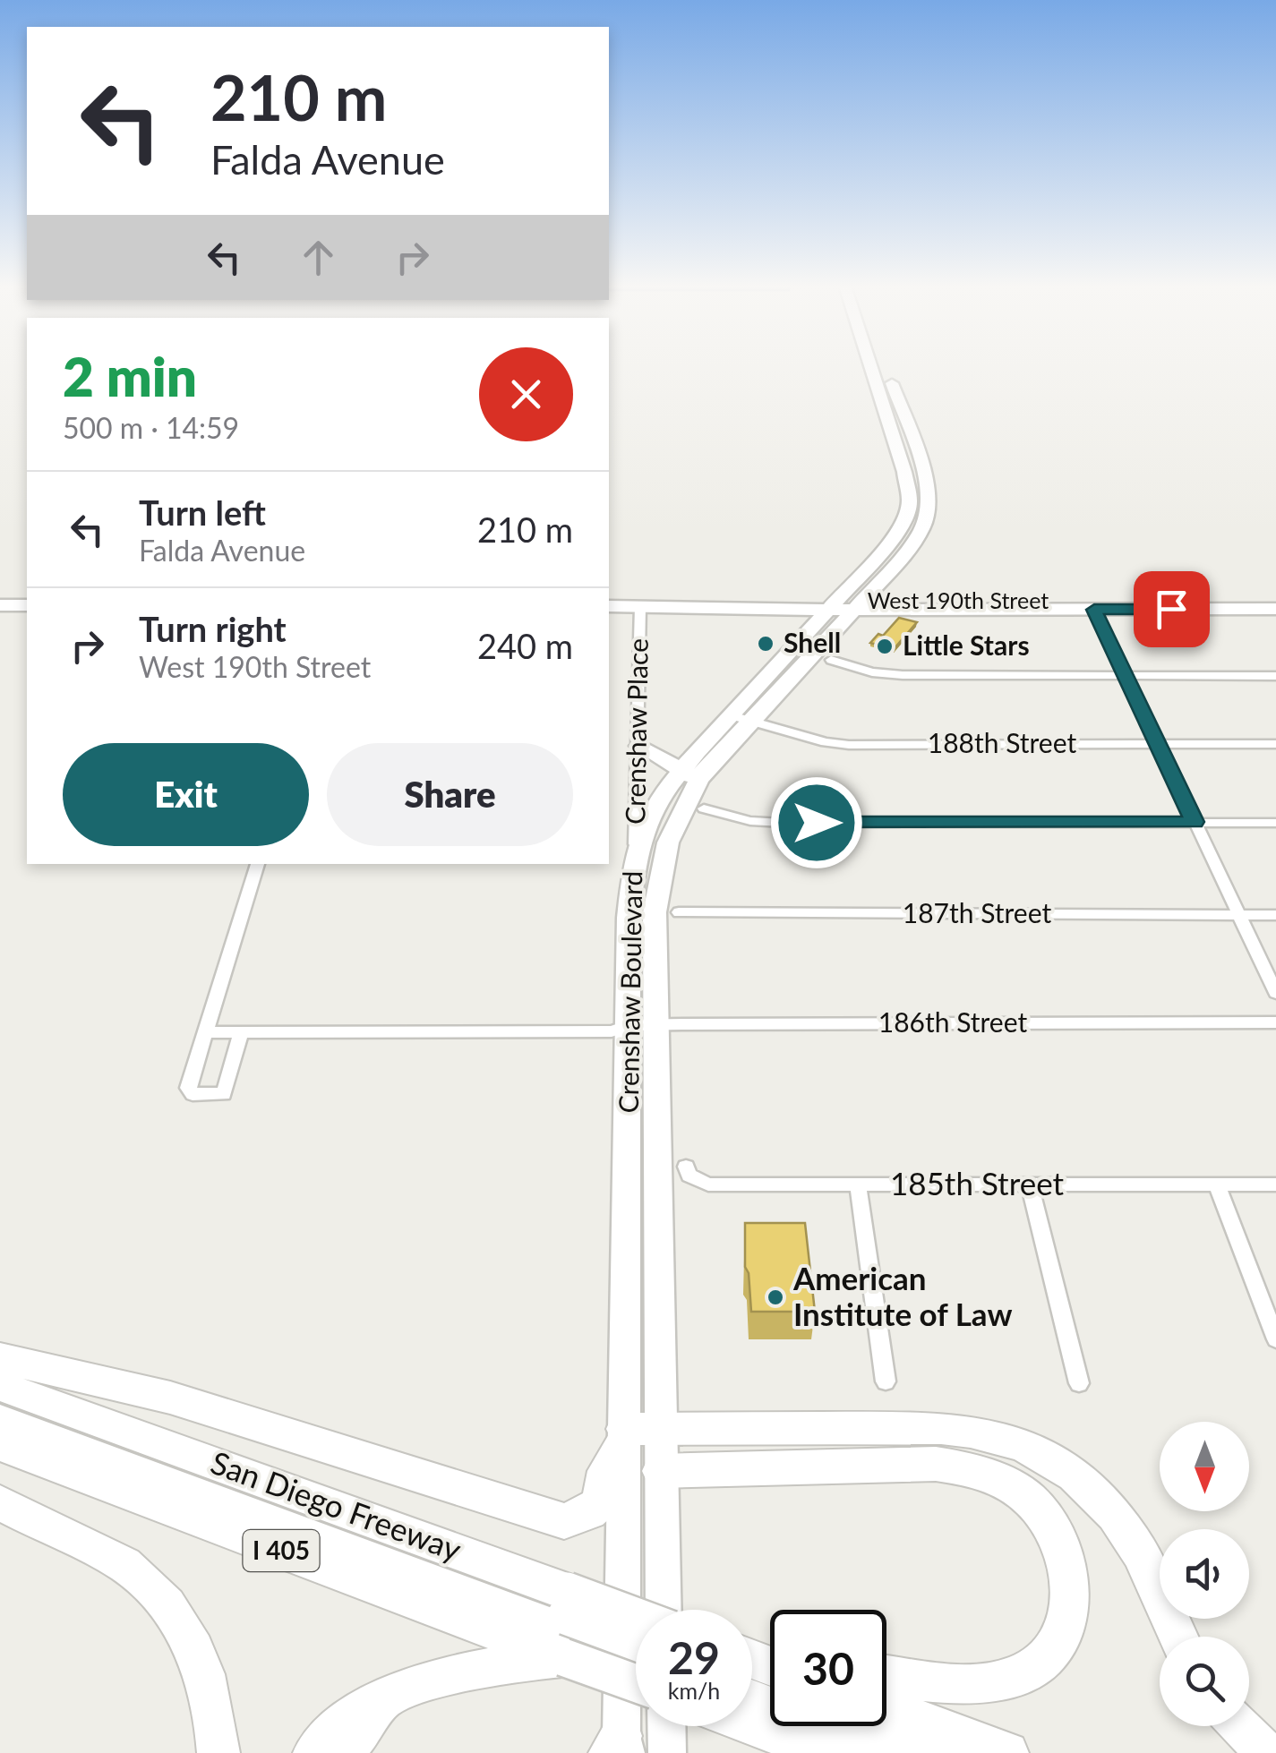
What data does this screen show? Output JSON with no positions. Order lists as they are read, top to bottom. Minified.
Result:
{"streets":{"highway":["San Diego Freeway","I 405"],"main road":["West 190th Street","Crenshaw Boulevard"],"street":["Crenshaw Place","188th Street","187th Street","186th Street","185th Street"]},"crossings":[["West 190th Street","Crenshaw Place"],["West 190th Street","Crenshaw Boulevard"],["Crenshaw Place","Crenshaw Boulevard"],["188th Street","Crenshaw Boulevard"],["Crenshaw Boulevard","186th Street"]],"places":["Shell","Little Stars","American Institute of Law"],"north":"bottom","page":{"turn":["210 m","Falda Avenue"],"heading":["2 min","500 m · 14:59"],"list":[{"name":"Turn left","note":"Falda Avenue","value":"210 m"},{"name":"Turn right","note":"West 190th Street","value":"240 m"}],"buttons":["Exit","Share"],"speed":"29 km/h","limit":"30"}}
